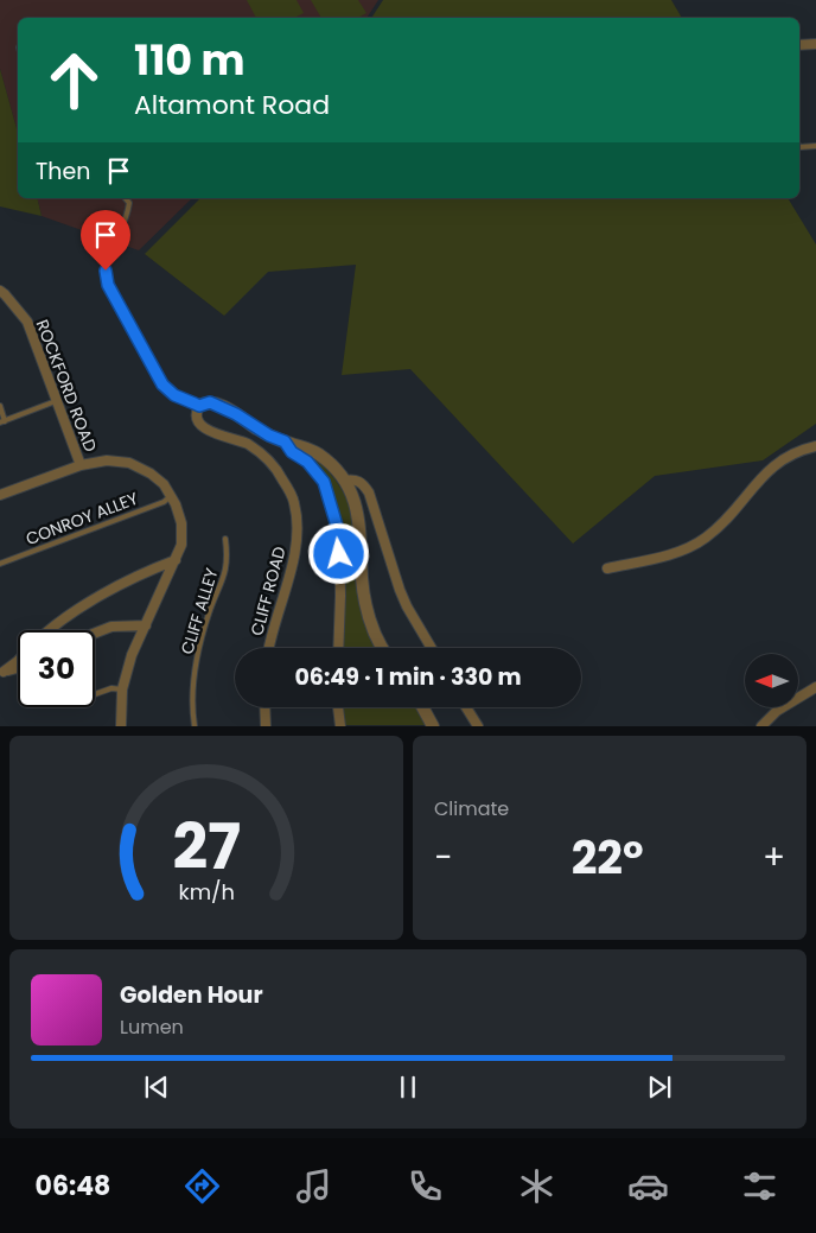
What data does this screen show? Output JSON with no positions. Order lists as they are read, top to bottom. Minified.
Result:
{"streets":{"street":["ROCKFORD ROAD","CLIFF ROAD"],"lane":["CONROY ALLEY","CLIFF ALLEY"]},"north":"left","page":{"turn":["110 m","Altamont Road"],"then":"Then","limit":"30","trip":"06:49 · 1 min · 330 m","tile":"Climate","heat":["−","22°","+"],"song":["Golden Hour","Lumen"],"tabs":"06:48","gauge":["27","km/h"]}}
